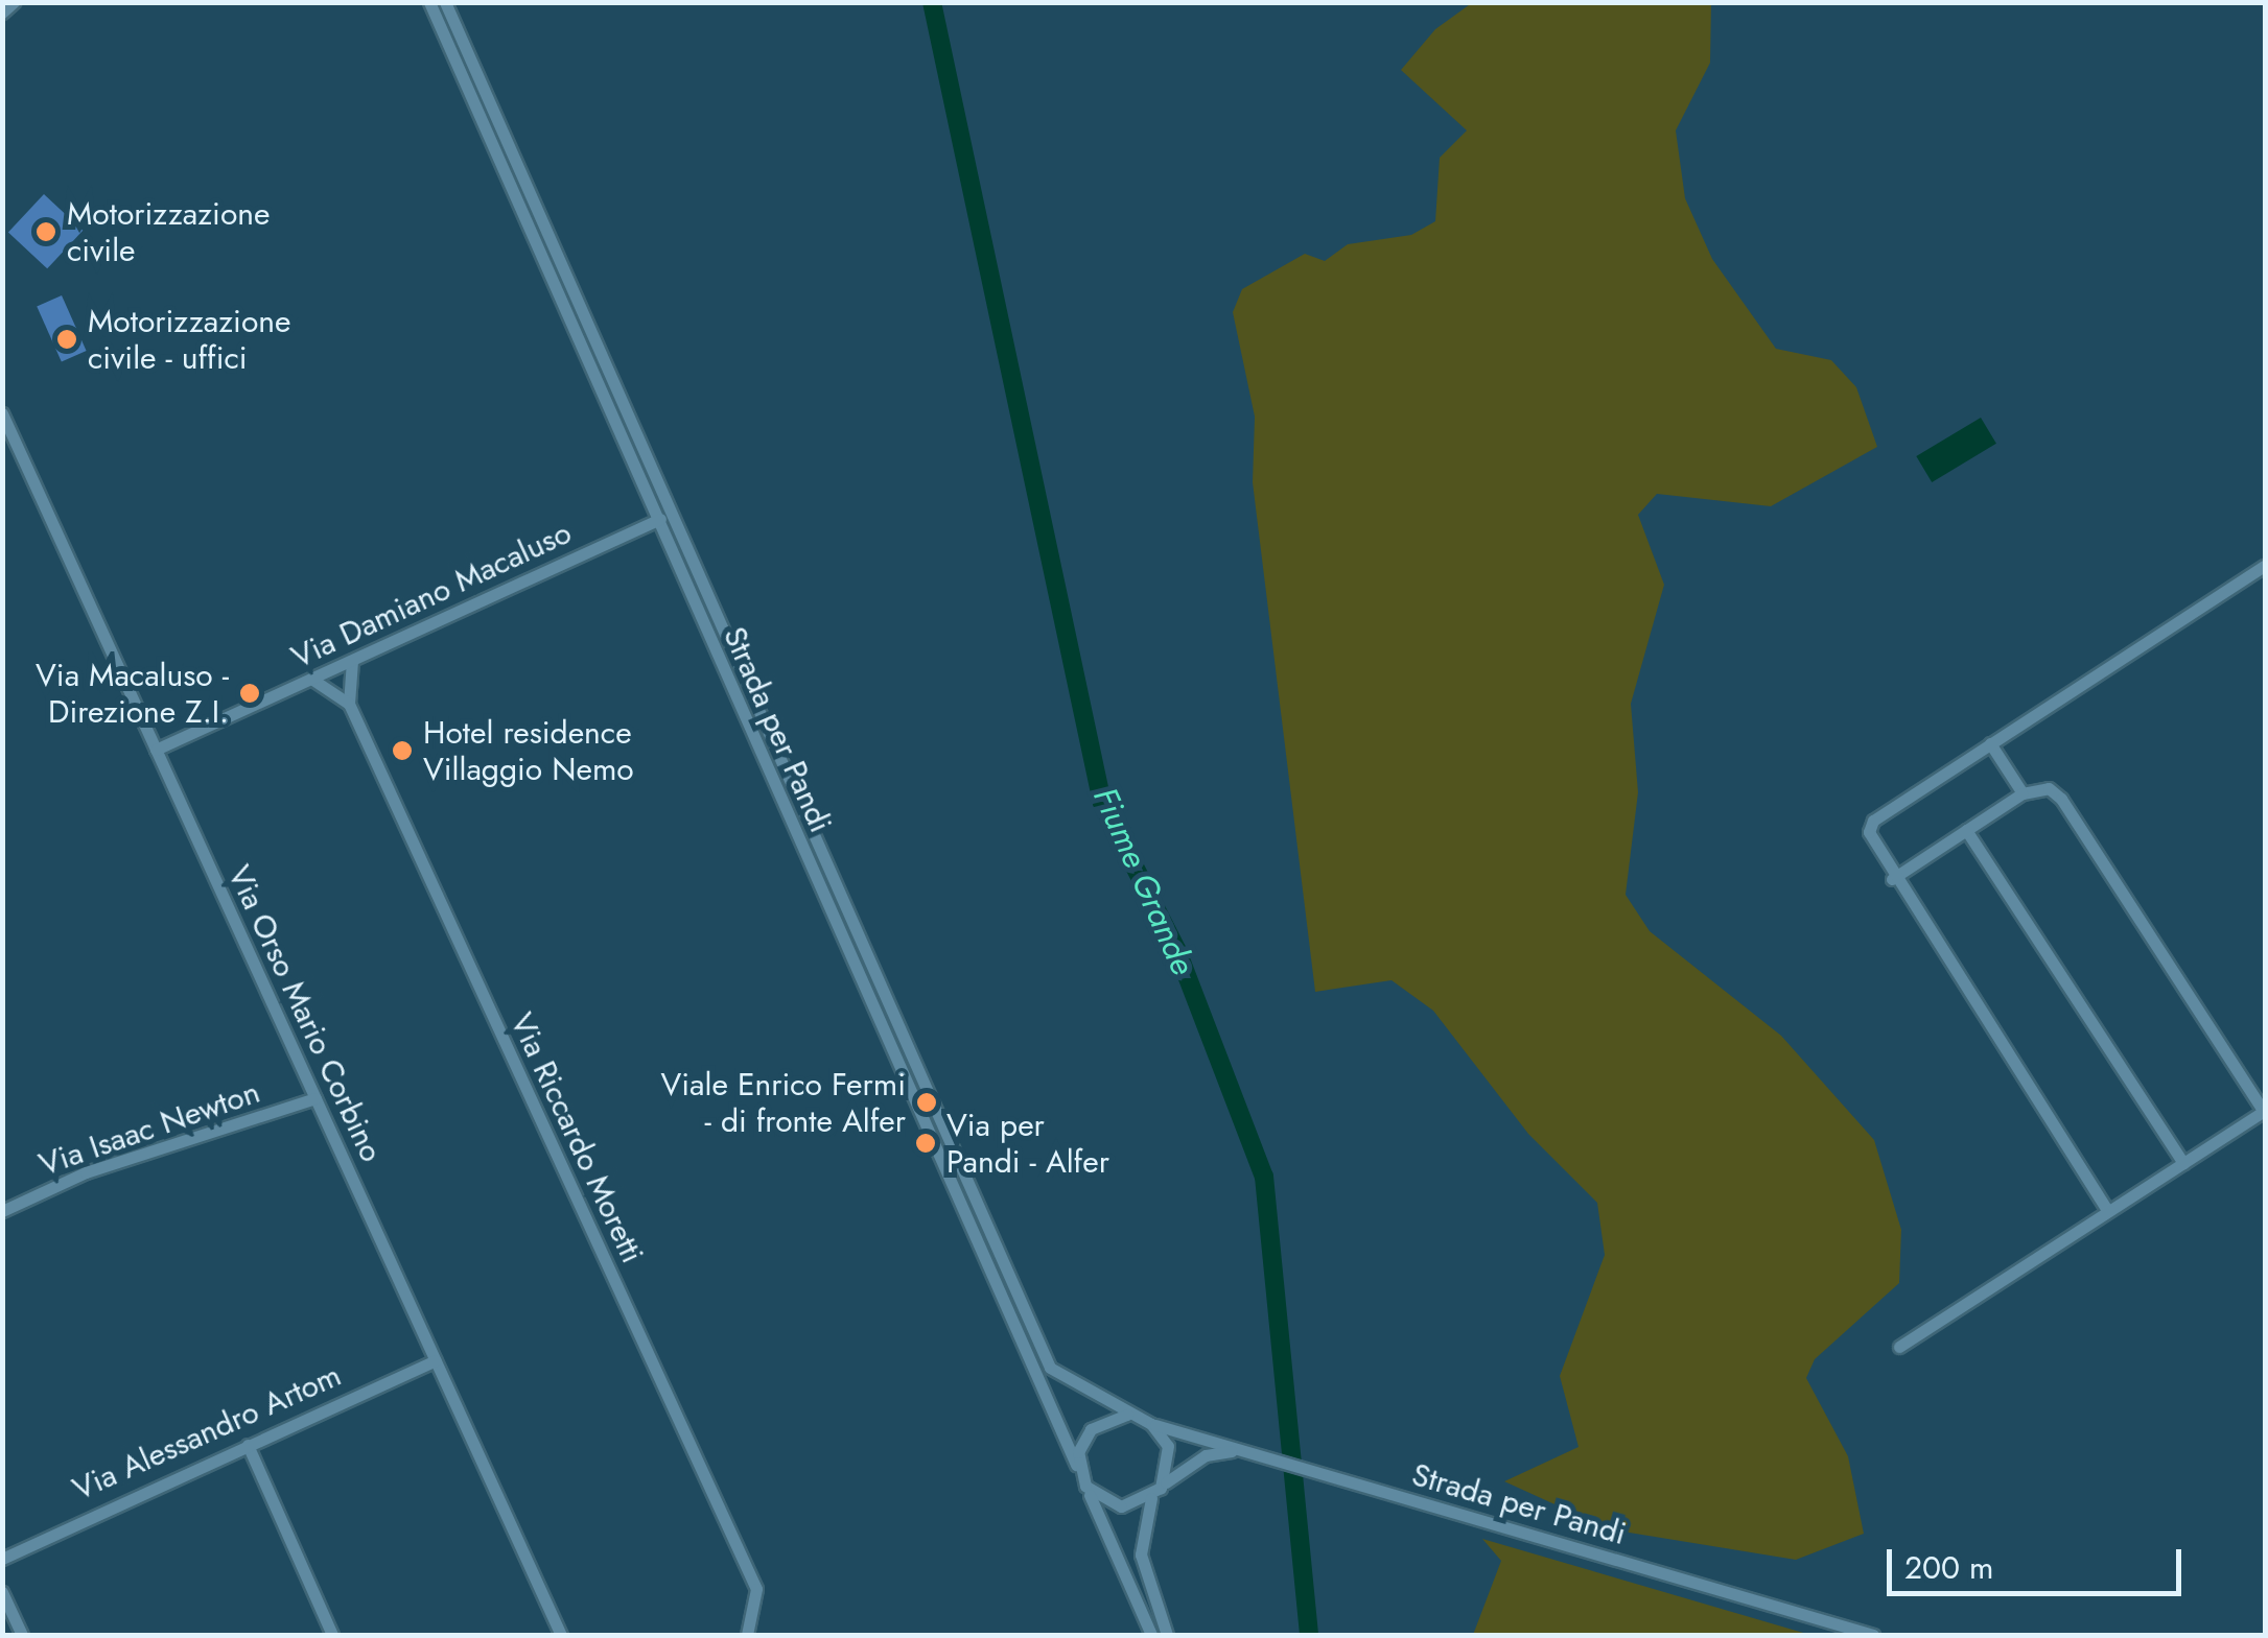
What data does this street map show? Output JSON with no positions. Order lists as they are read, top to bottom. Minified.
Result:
{"streets":{"street":["Via Damiano Macaluso","Strada per Pandi","Via Orso Mario Corbino","Via Isaac Newton","Via Riccardo Moretti","Via Alessandro Artom"]},"crossings":[["Via Damiano Macaluso","Strada per Pandi"],["Via Damiano Macaluso","Via Orso Mario Corbino"],["Via Damiano Macaluso","Via Riccardo Moretti"],["Via Orso Mario Corbino","Via Isaac Newton"],["Via Orso Mario Corbino","Via Alessandro Artom"]],"water":["Fiume Grande"],"places":["Motorizzazione civile","Motorizzazione civile - uffici","Via Macaluso - Direzione Z.I.","Hotel residence Villaggio Nemo","Viale Enrico Fermi - di fronte Alfer","Via per Pandi - Alfer"],"scale_bar":"200 m"}
